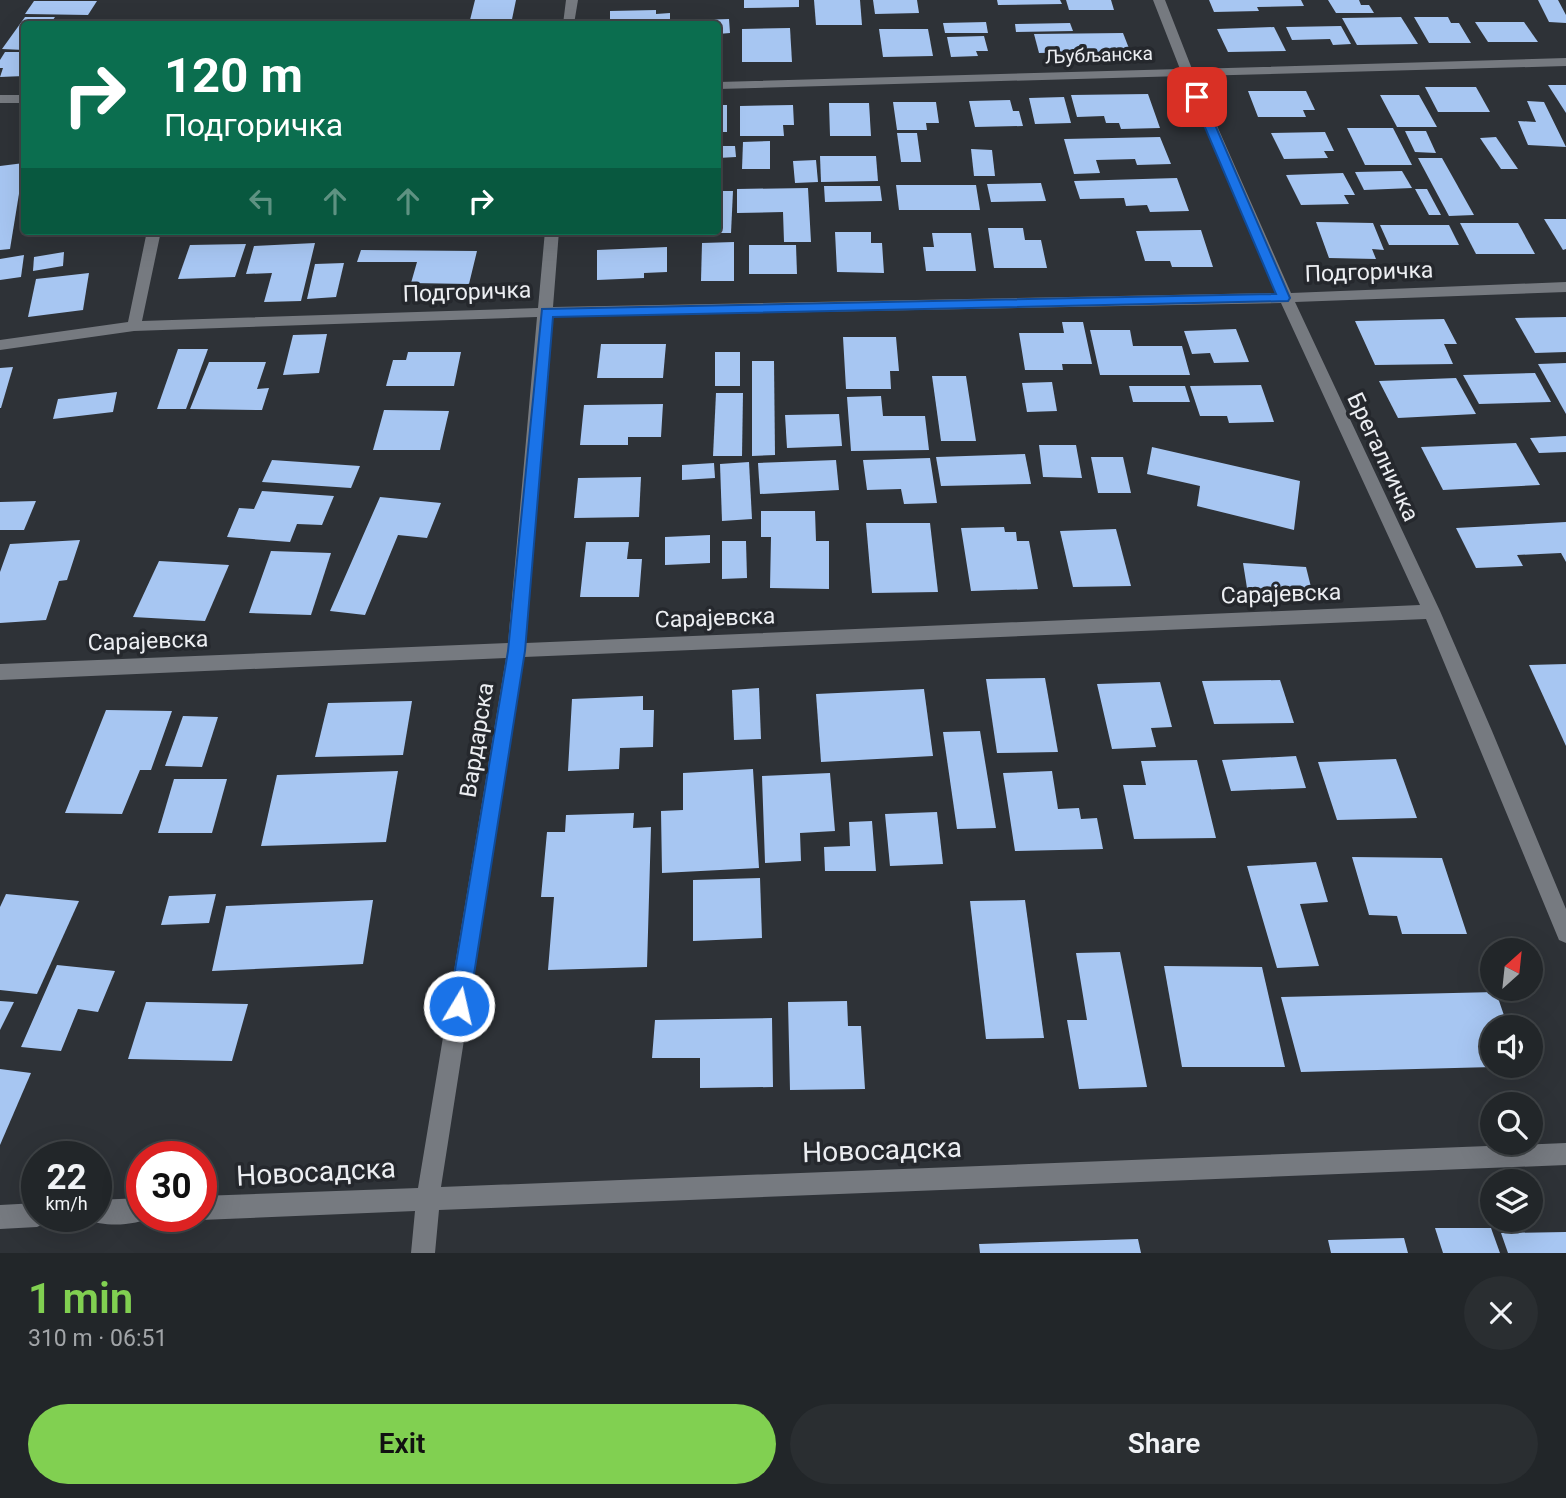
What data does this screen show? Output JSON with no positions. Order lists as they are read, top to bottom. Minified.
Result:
{"streets":{"street":["Љубљанска","Подгоричка","Брегалничка","Сарајевска","Вардарска","Новосадска"]},"crossings":[["Љубљанска","Брегалничка"],["Подгоричка","Брегалничка"],["Подгоричка","Вардарска"],["Брегалничка","Сарајевска"],["Сарајевска","Вардарска"],["Вардарска","Новосадска"]],"north":"top right","page":{"turn":["120 m","Подгоричка"],"speed":"22 km/h","limit":"30","heading":["1 min","310 m · 06:51"],"buttons":["Exit","Share"]}}
